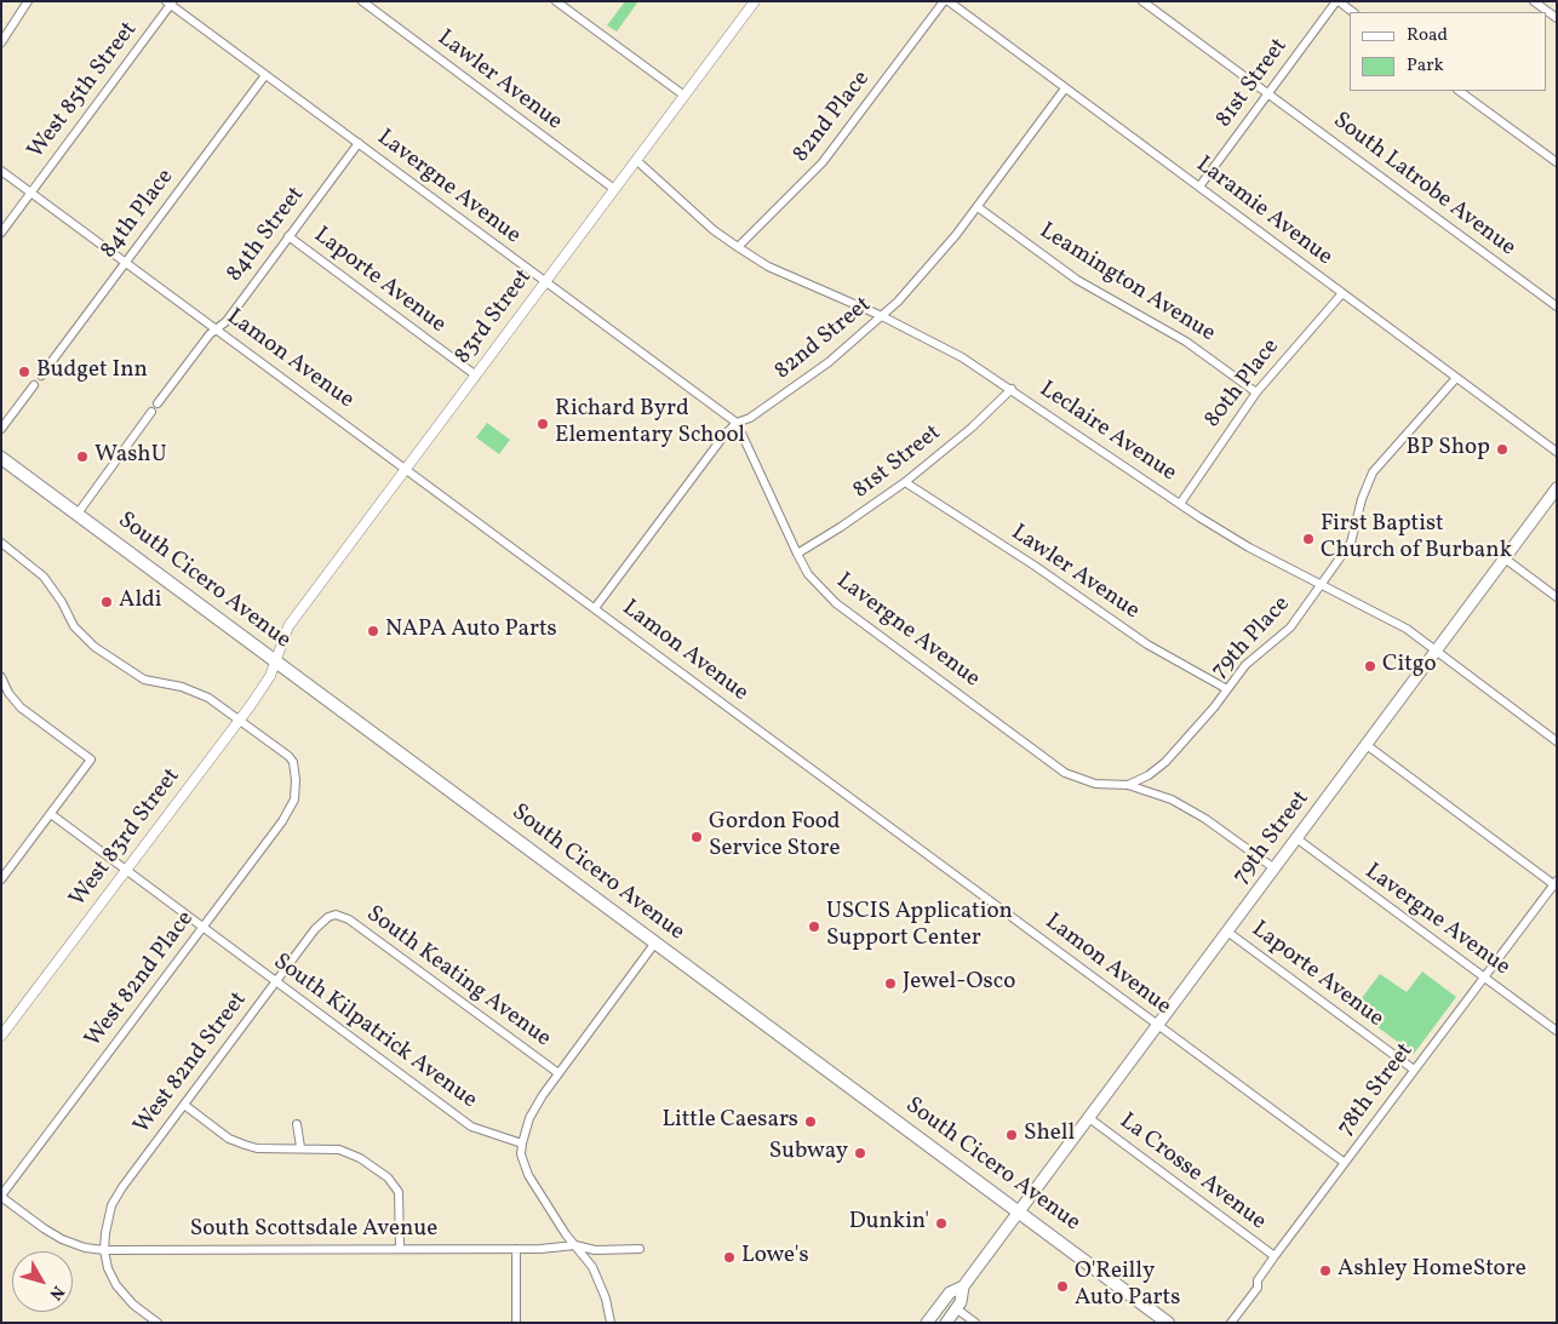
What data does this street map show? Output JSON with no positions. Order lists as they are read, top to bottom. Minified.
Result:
{"streets":{"main road":["South Cicero Avenue","79th Street"],"street":["Lawler Avenue","81st Street","West 85th Street","82nd Place","South Latrobe Avenue","Lavergne Avenue","Laramie Avenue","84th Place","84th Street","Laporte Avenue","Leamington Avenue","83rd Street","82nd Street","Lamon Avenue","80th Place","Leclaire Avenue","79th Place","West 83rd Street","South Keating Avenue","West 82nd Place","South Kilpatrick Avenue","West 82nd Street","78th Street","La Crosse Avenue","South Scottsdale Avenue"]},"crossings":[["Lawler Avenue","81st Street"],["Lawler Avenue","83rd Street"],["Lawler Avenue","79th Place"],["81st Street","South Latrobe Avenue"],["81st Street","Lavergne Avenue"],["81st Street","Laramie Avenue"],["81st Street","Leclaire Avenue"],["West 85th Street","Lavergne Avenue"],["West 85th Street","Lamon Avenue"],["82nd Place","Leclaire Avenue"],["Lavergne Avenue","84th Place"],["Lavergne Avenue","84th Street"],["Lavergne Avenue","83rd Street"],["Lavergne Avenue","82nd Street"],["Lavergne Avenue","79th Place"],["Lavergne Avenue","79th Street"],["Lavergne Avenue","78th Street"],["Laramie Avenue","82nd Street"],["Laramie Avenue","80th Place"],["Laramie Avenue","79th Place"],["84th Place","Lamon Avenue"],["84th Street","Laporte Avenue"],["84th Street","Lamon Avenue"],["Laporte Avenue","83rd Street"],["Laporte Avenue","79th Street"],["Laporte Avenue","78th Street"],["Leamington Avenue","82nd Street"],["Leamington Avenue","80th Place"],["83rd Street","Lamon Avenue"],["83rd Street","Leclaire Avenue"],["83rd Street","South Cicero Avenue"],["83rd Street","West 83rd Street"],["82nd Street","Lamon Avenue"],["82nd Street","Leclaire Avenue"],["Lamon Avenue","79th Street"],["Lamon Avenue","78th Street"],["80th Place","Leclaire Avenue"],["Leclaire Avenue","79th Place"],["Leclaire Avenue","79th Street"],["South Cicero Avenue","West 83rd Street"],["South Cicero Avenue","79th Street"],["West 83rd Street","West 82nd Place"],["West 83rd Street","South Kilpatrick Avenue"],["79th Street","La Crosse Avenue"],["South Keating Avenue","West 82nd Street"],["West 82nd Place","South Kilpatrick Avenue"],["West 82nd Place","South Scottsdale Avenue"],["South Kilpatrick Avenue","West 82nd Street"],["West 82nd Street","South Scottsdale Avenue"],["78th Street","La Crosse Avenue"]],"places":["Budget Inn","Richard Byrd Elementary School","BP Shop","WashU","First Baptist Church of Burbank","Aldi","NAPA Auto Parts","Citgo","Gordon Food Service Store","USCIS Application Support Center","Jewel-Osco","Little Caesars","Shell","Subway","Dunkin'","Lowe's","Ashley HomeStore","O'Reilly Auto Parts"],"legend":["Road","Park"],"north":"bottom right"}
